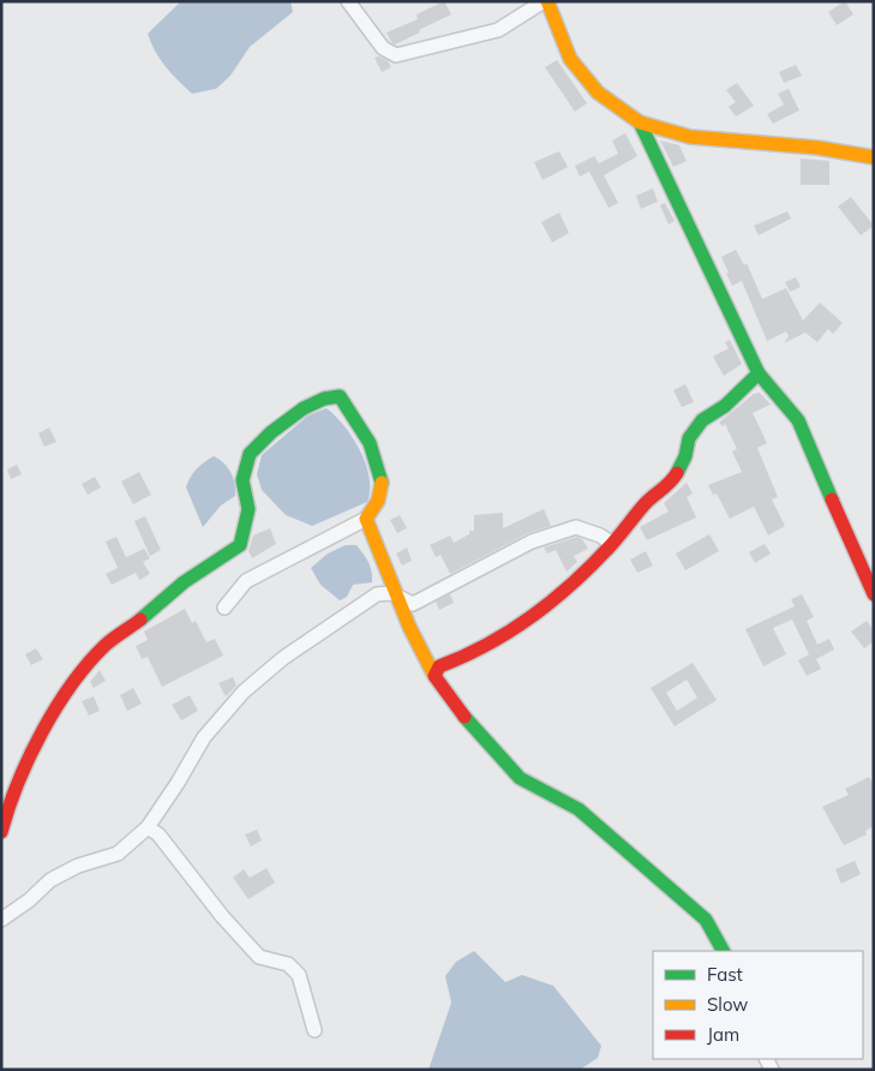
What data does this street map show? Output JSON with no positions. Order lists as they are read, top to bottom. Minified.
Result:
{"legend":["Fast","Slow","Jam"]}
